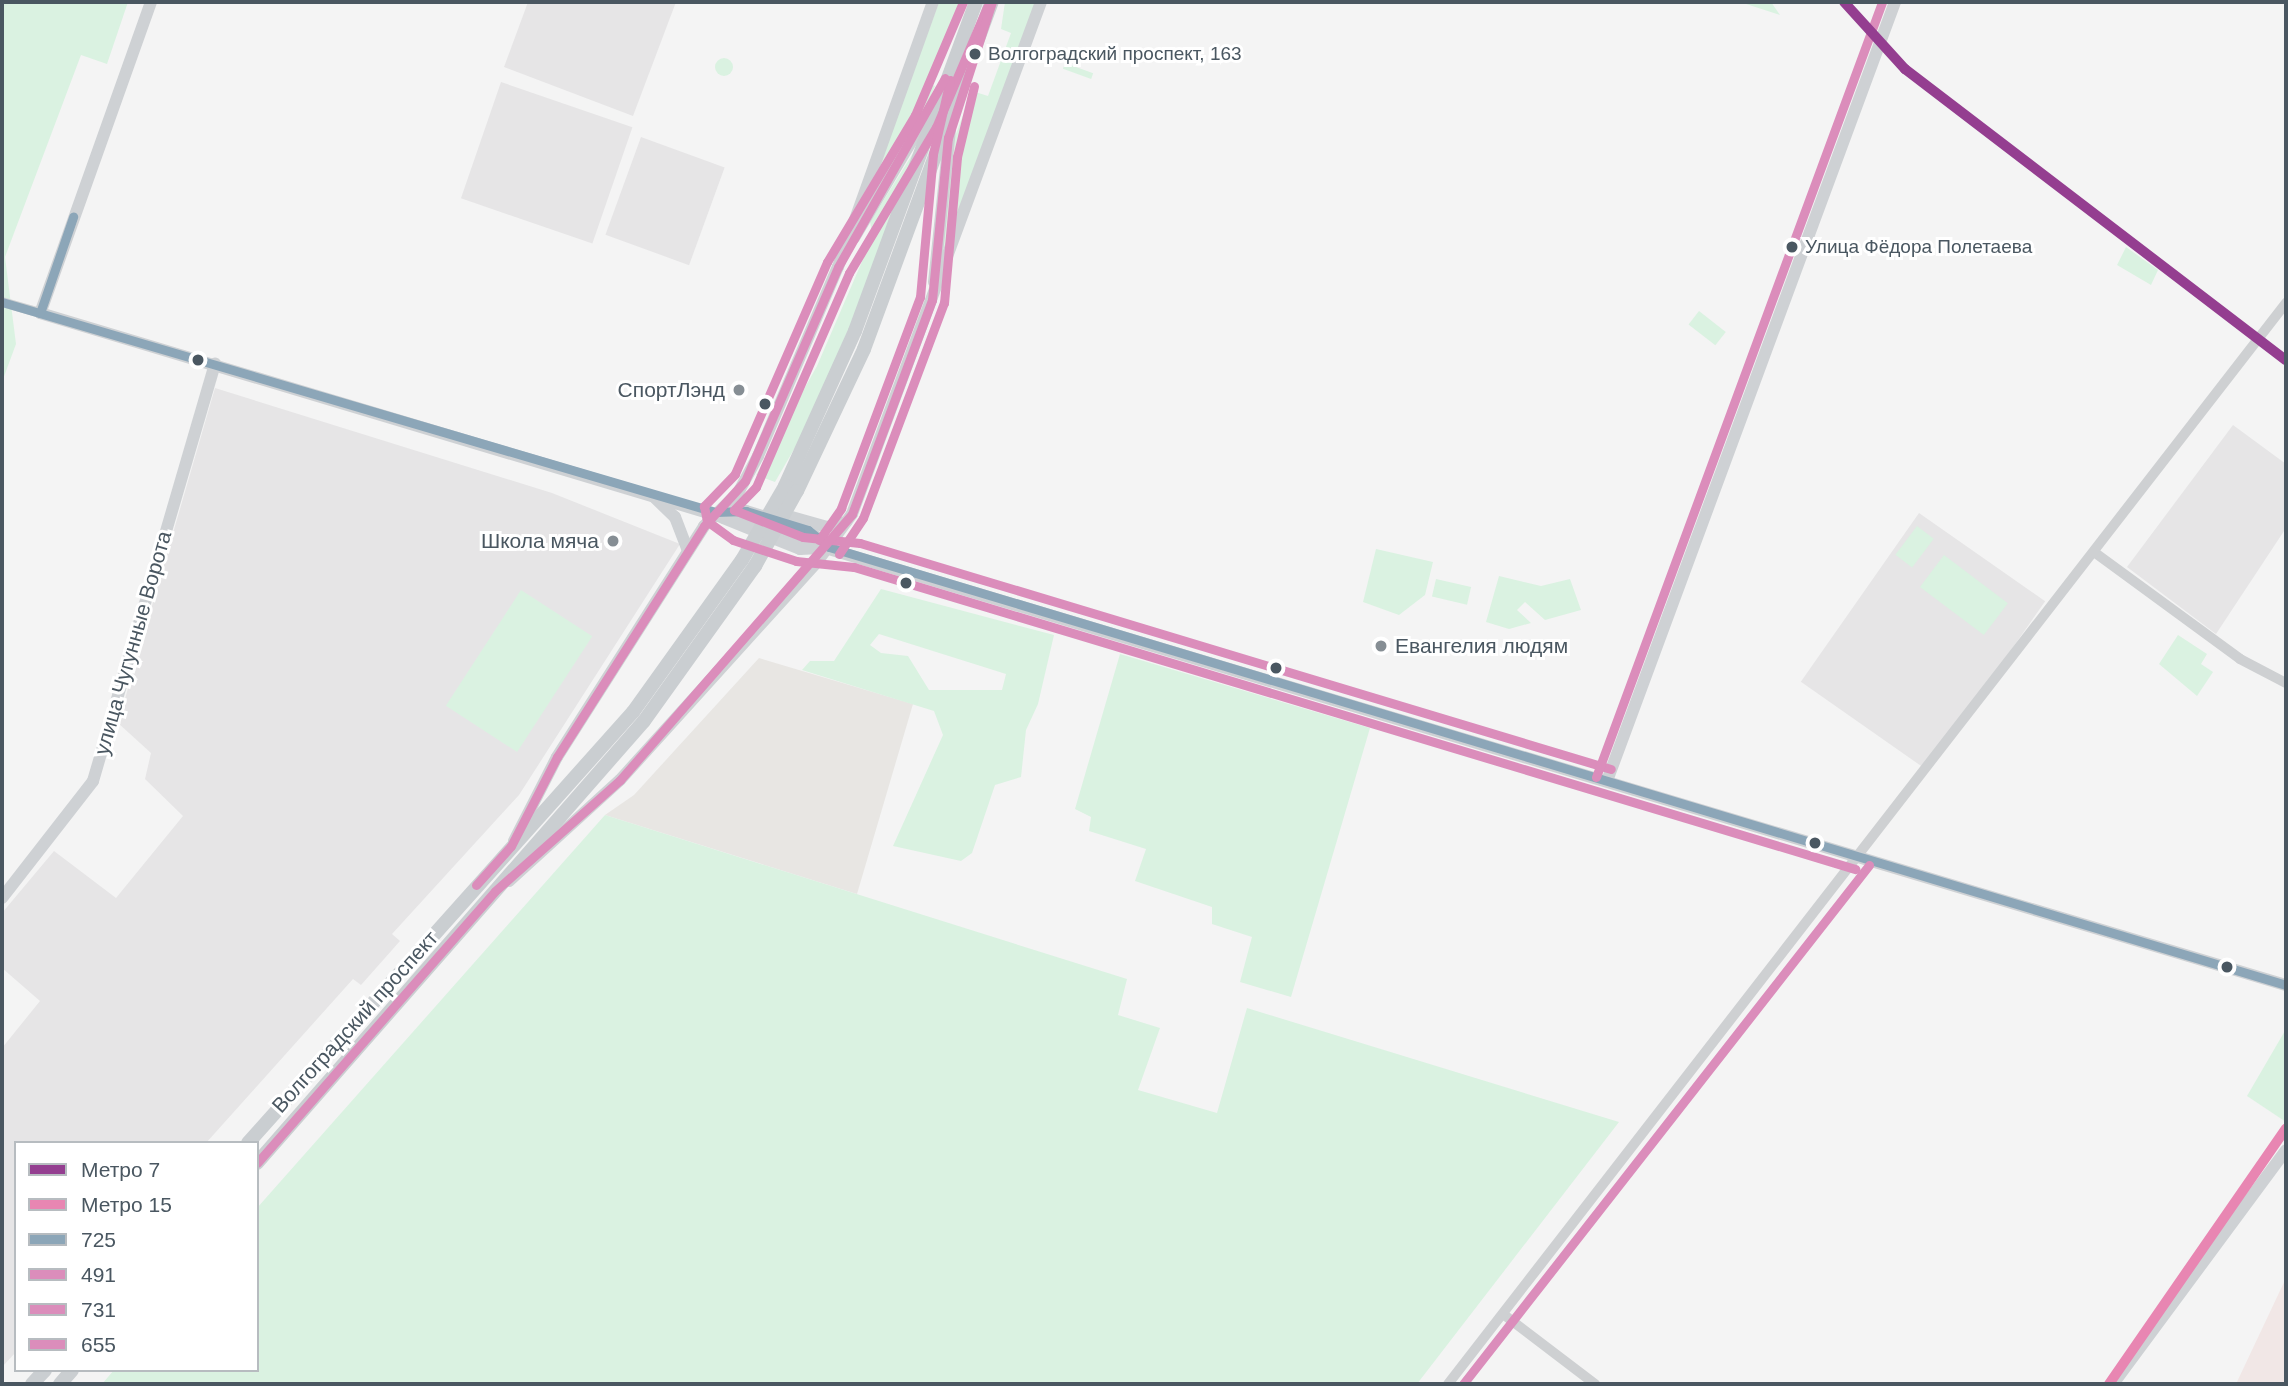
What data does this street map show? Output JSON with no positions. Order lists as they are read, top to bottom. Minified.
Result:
{"streets":{"main road":["улица Чугунные Ворота","Волгоградский проспект"]},"places":["Волгоградский проспект, 163","Улица Фёдора Полетаева","СпортЛэнд","Школа мяча","Евангелия людям"],"lines":["metro line 7","transit line 491","transit line 731","transit line 655","transit line 725","metro line 15"],"legend":["Метро 7","Метро 15","725","491","731","655"]}
